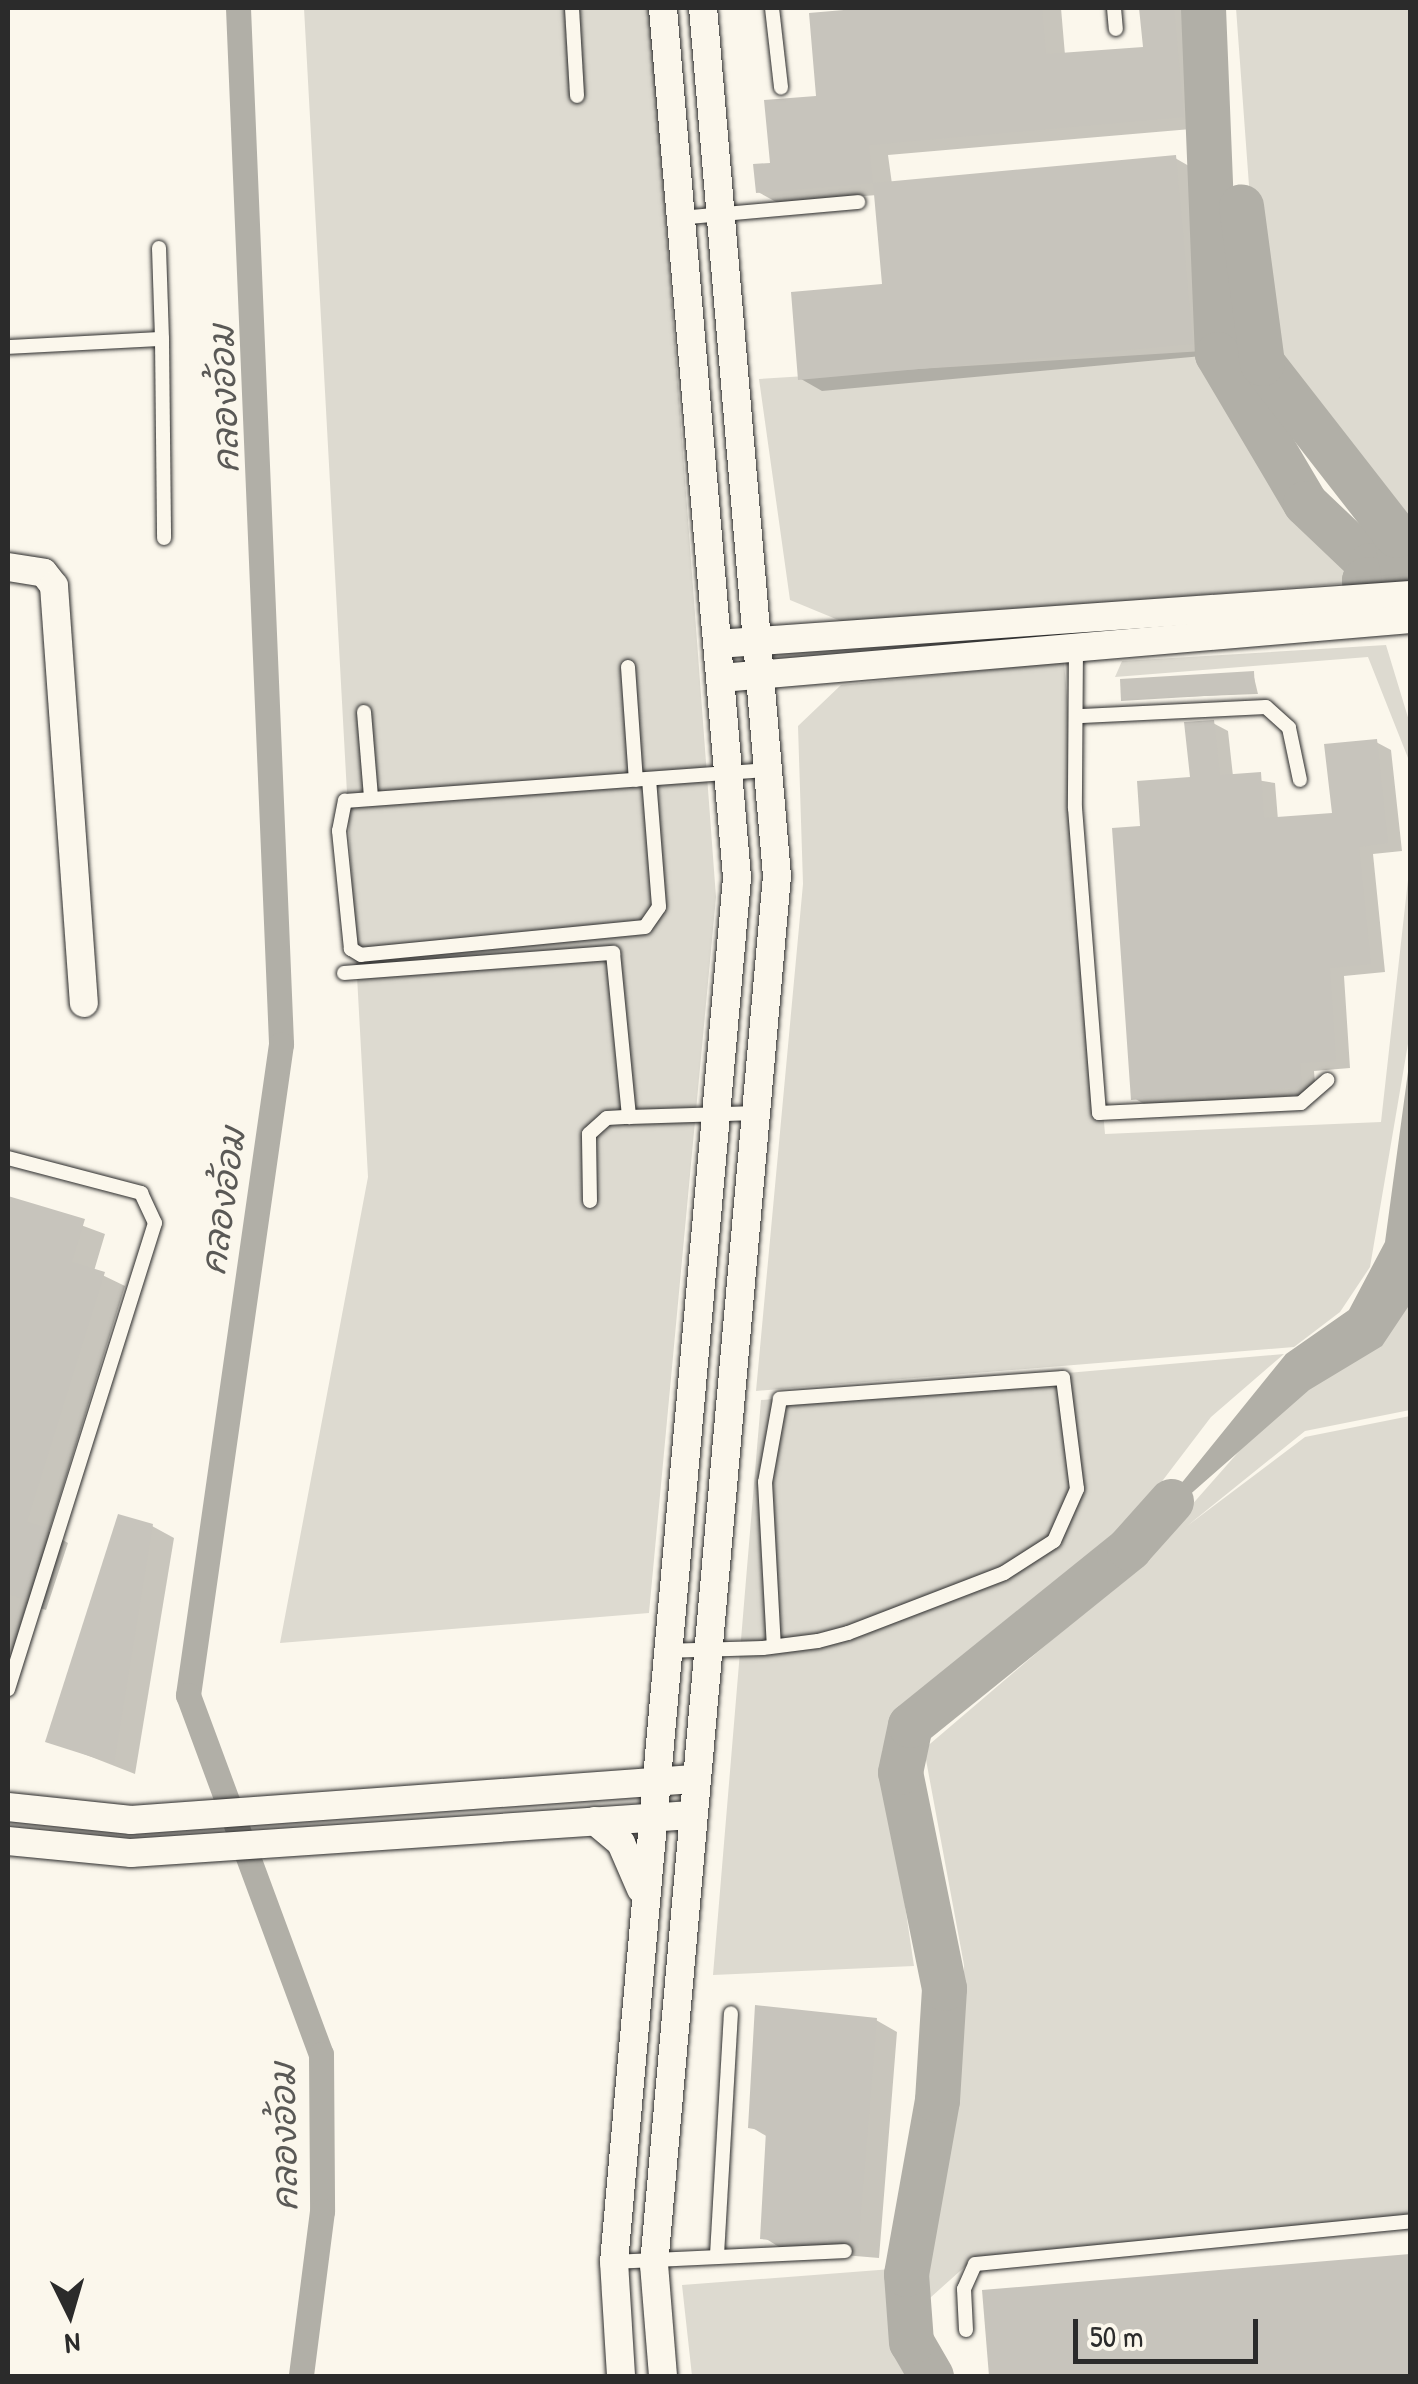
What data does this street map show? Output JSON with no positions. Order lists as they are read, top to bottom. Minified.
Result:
{"water":["คลองอ้อม"],"scale_bar":"50 m","north":"bottom"}
